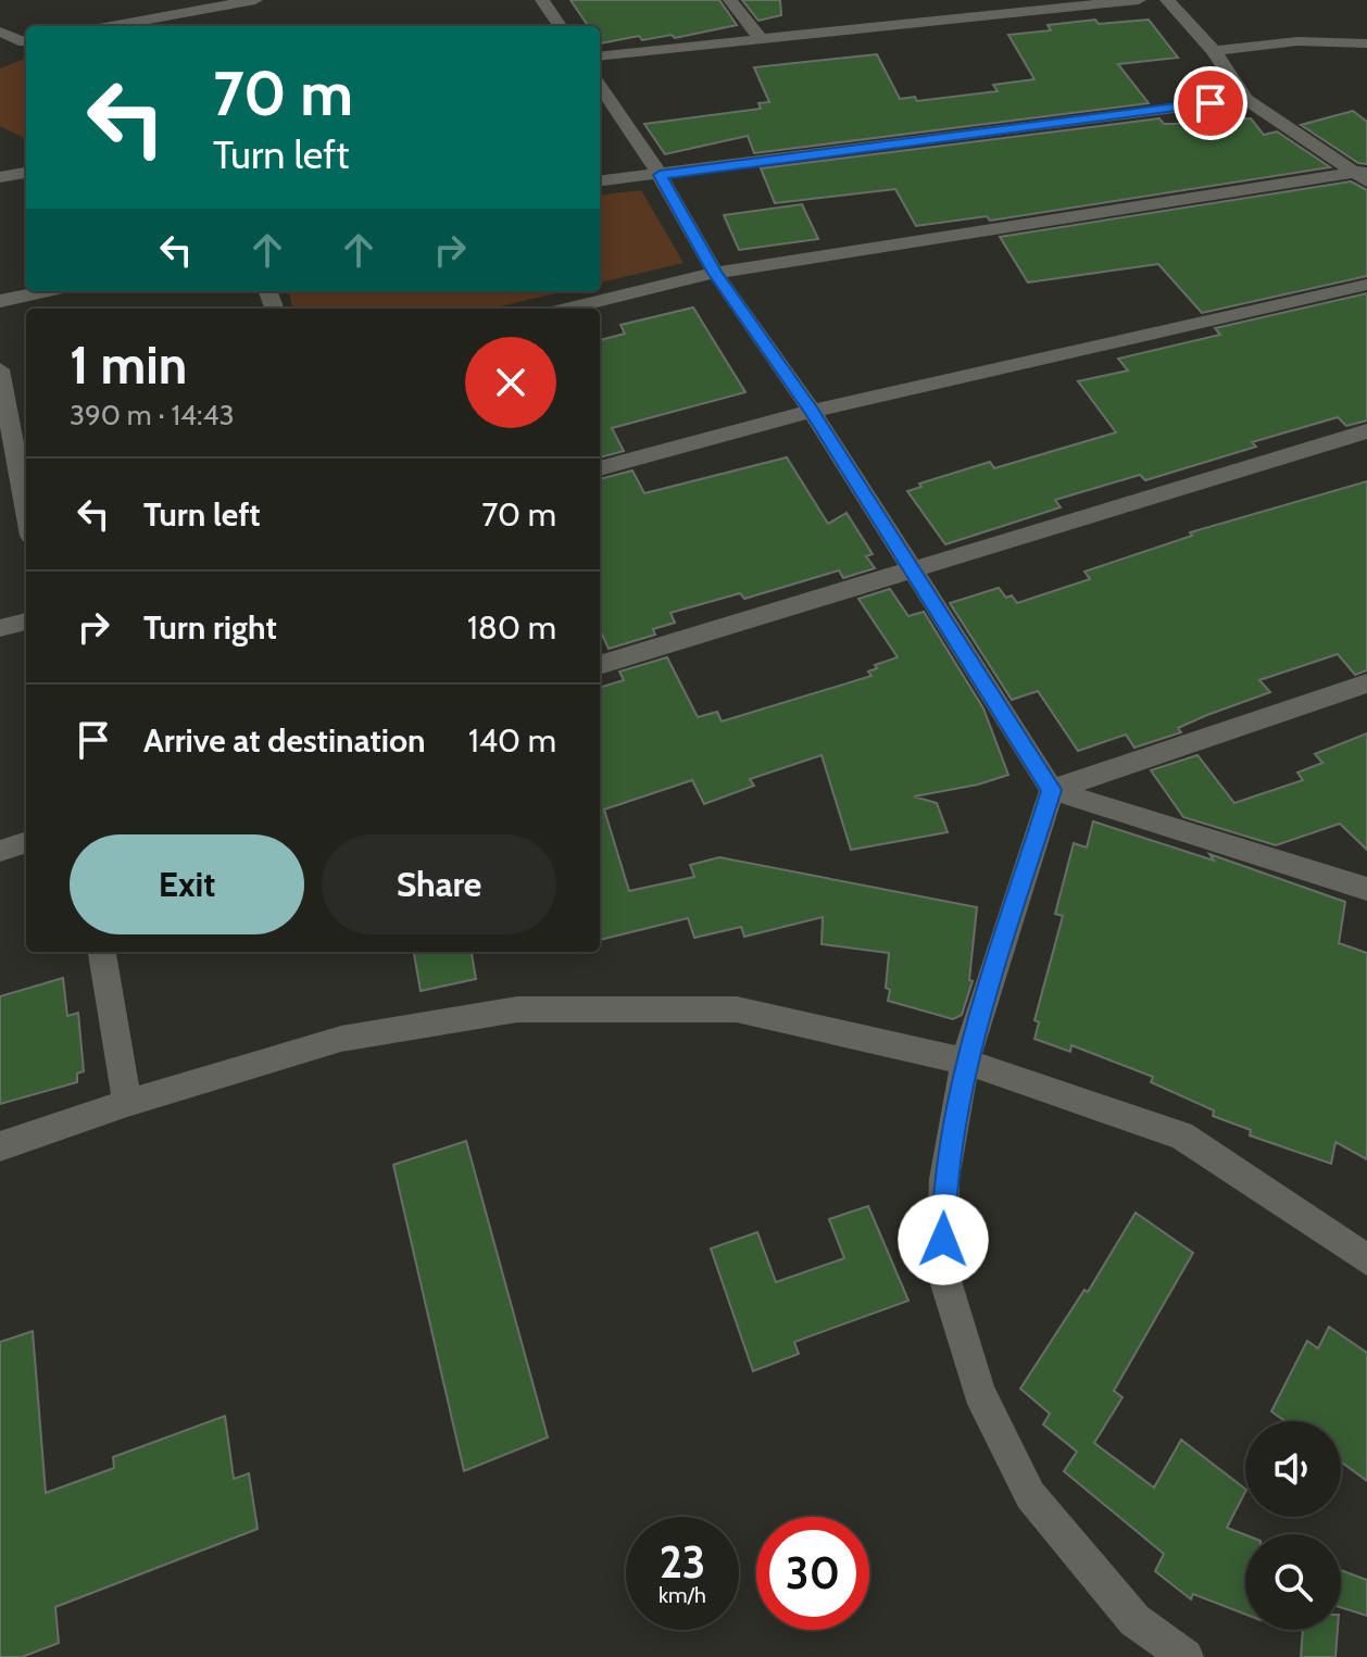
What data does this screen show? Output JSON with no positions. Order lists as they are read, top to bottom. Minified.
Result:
{"page":{"turn":["70 m","Turn left"],"heading":["1 min","390 m · 14:43"],"list":[{"name":"Turn left","value":"70 m"},{"name":"Turn right","value":"180 m"},{"name":"Arrive at destination","value":"140 m"}],"buttons":["Exit","Share"],"speed":"23 km/h","limit":"30"}}
